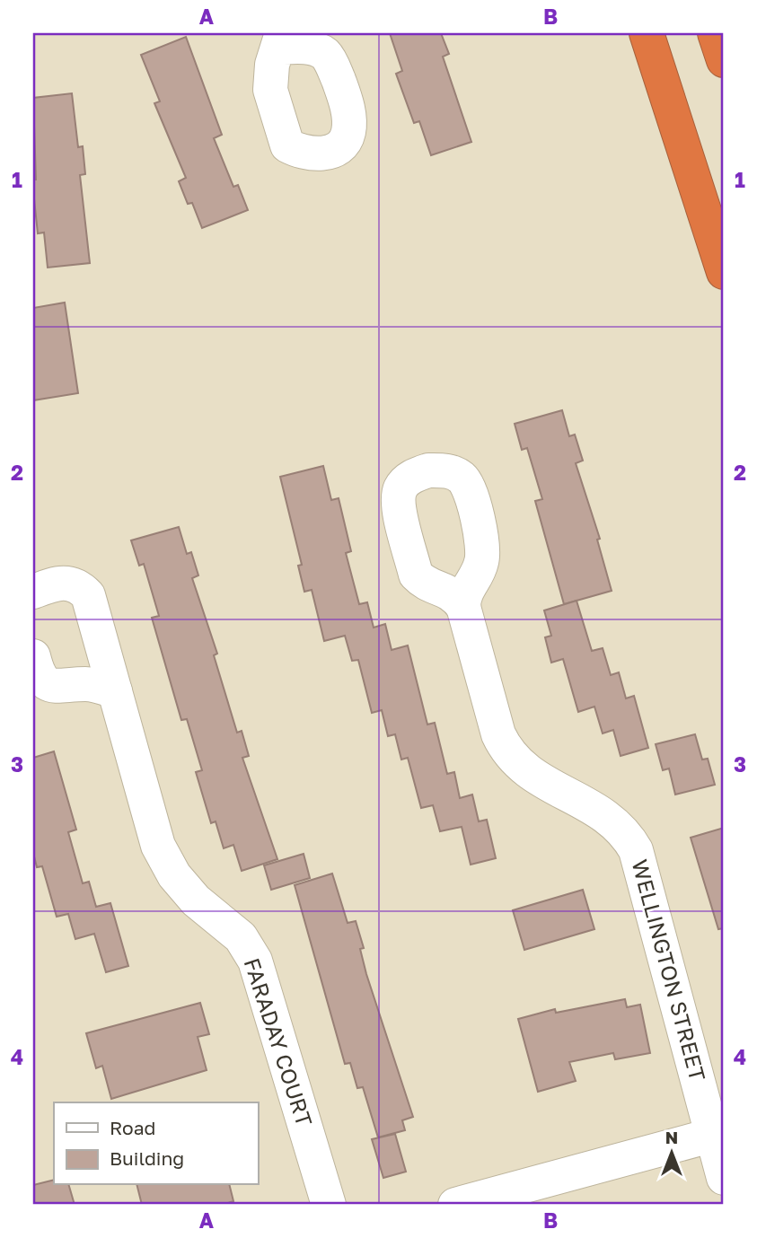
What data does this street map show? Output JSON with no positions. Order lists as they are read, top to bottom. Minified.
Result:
{"streets":{"street":["WELLINGTON STREET","FARADAY COURT"]},"legend":["Road","Building"],"north":"top","grid":{"columns":["A","B"],"rows":["1","2","3","4"]}}
